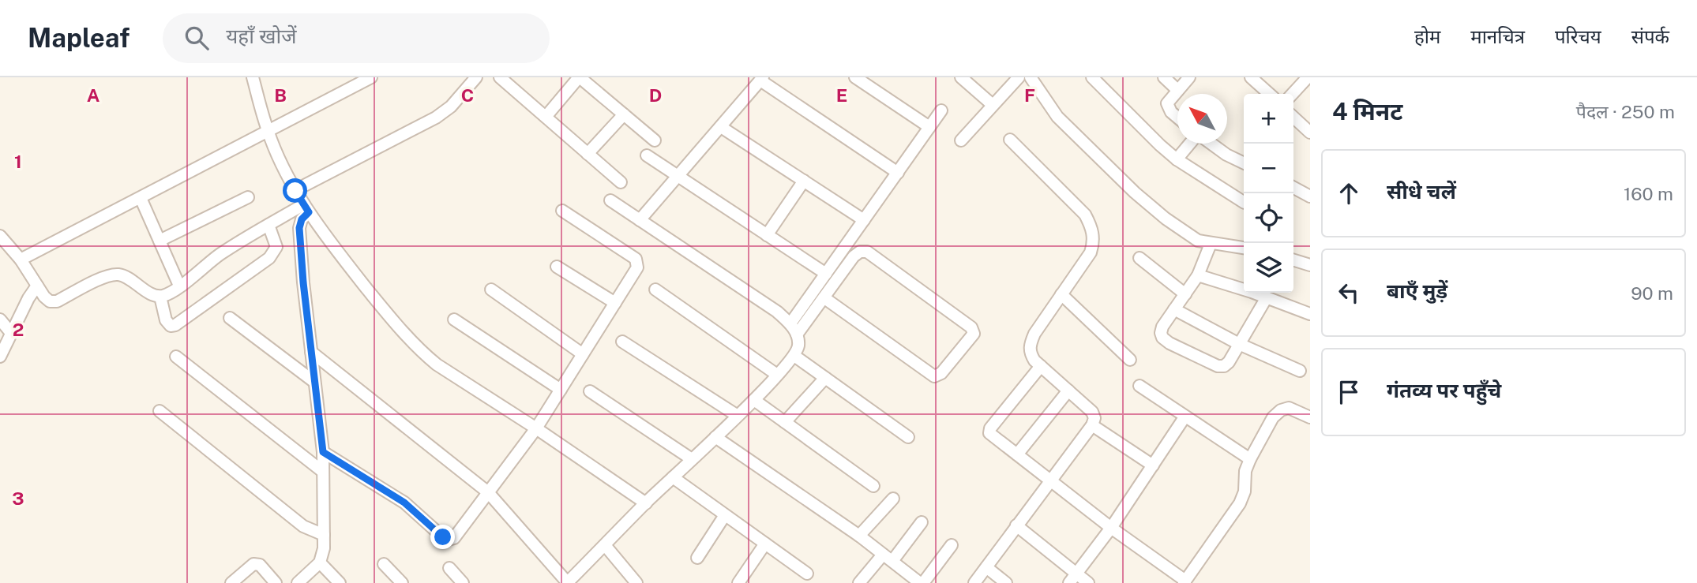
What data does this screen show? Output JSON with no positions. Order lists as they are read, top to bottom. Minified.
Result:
{"north":"top left","page":{"header":"Mapleaf","search":"यहाँ खोजें","nav":["होम","मानचित्र","परिचय","संपर्क"],"heading":["4 मिनट","पैदल · 250 m"],"map_buttons":["+","−"],"list":[["सीधे चलें","160 m"],["बाएँ मुड़ें","90 m"],"गंतव्य पर पहुँचे"]},"grid":{"columns":["A","B","C","D","E","F"],"rows":["1","2","3"]}}
